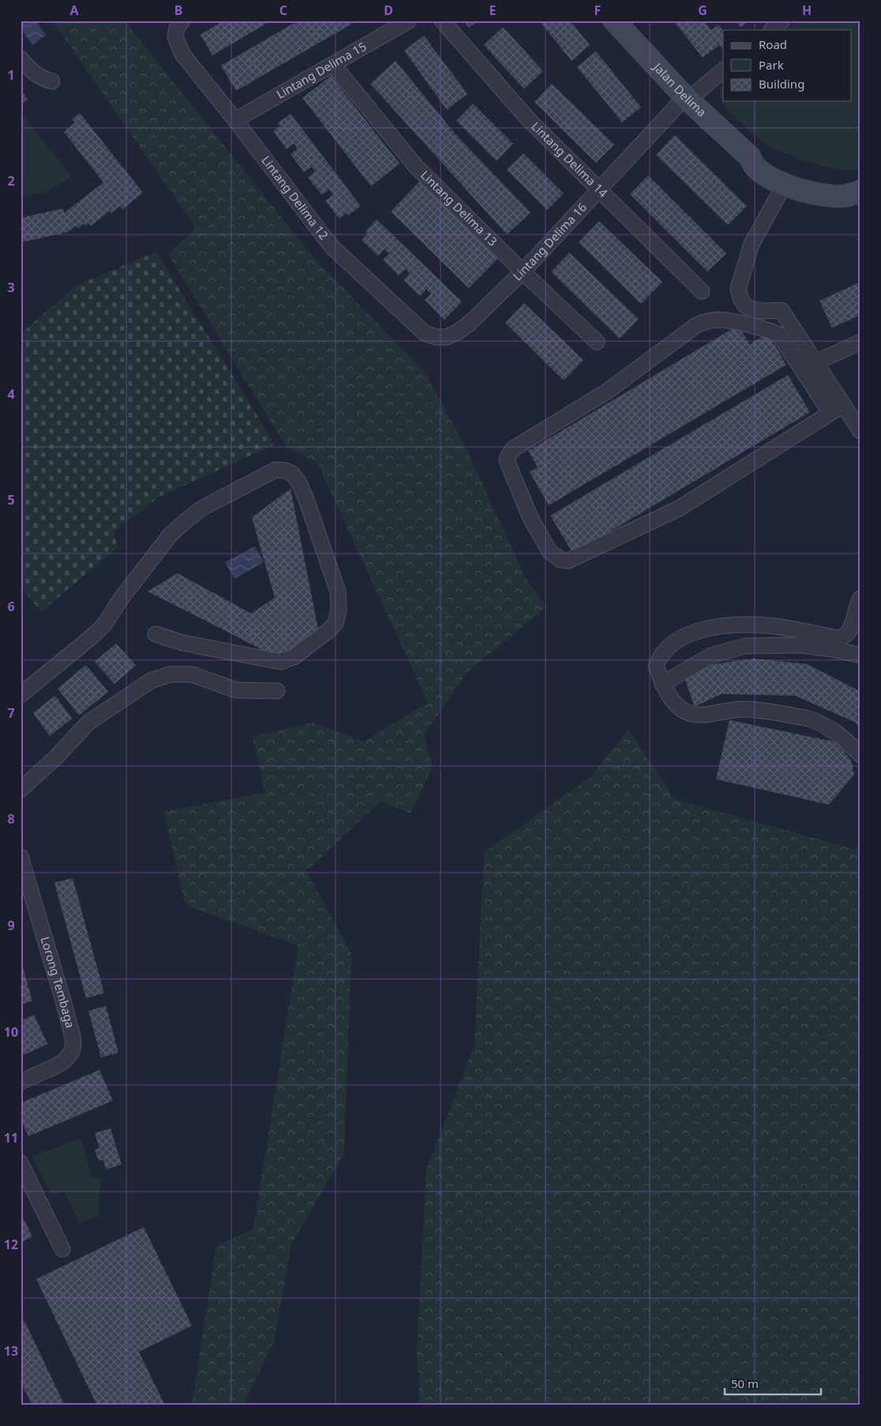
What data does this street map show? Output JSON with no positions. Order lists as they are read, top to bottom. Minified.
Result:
{"streets":{"street":["Lintang Delima 15","Jalan Delima","Lintang Delima 14","Lintang Delima 12","Lintang Delima 13","Lintang Delima 16","Lorong Tembaga"]},"crossings":[["Lintang Delima 15","Lintang Delima 12"],["Lintang Delima 15","Lintang Delima 13"],["Jalan Delima","Lintang Delima 16"],["Lintang Delima 14","Lintang Delima 16"],["Lintang Delima 12","Lintang Delima 16"],["Lintang Delima 13","Lintang Delima 16"]],"legend":["Road","Park","Building"],"scale_bar":"50 m","grid":{"columns":["A","B","C","D","E","F","G","H"],"rows":["1","2","3","4","5","6","7","8","9","10","11","12","13"]}}
